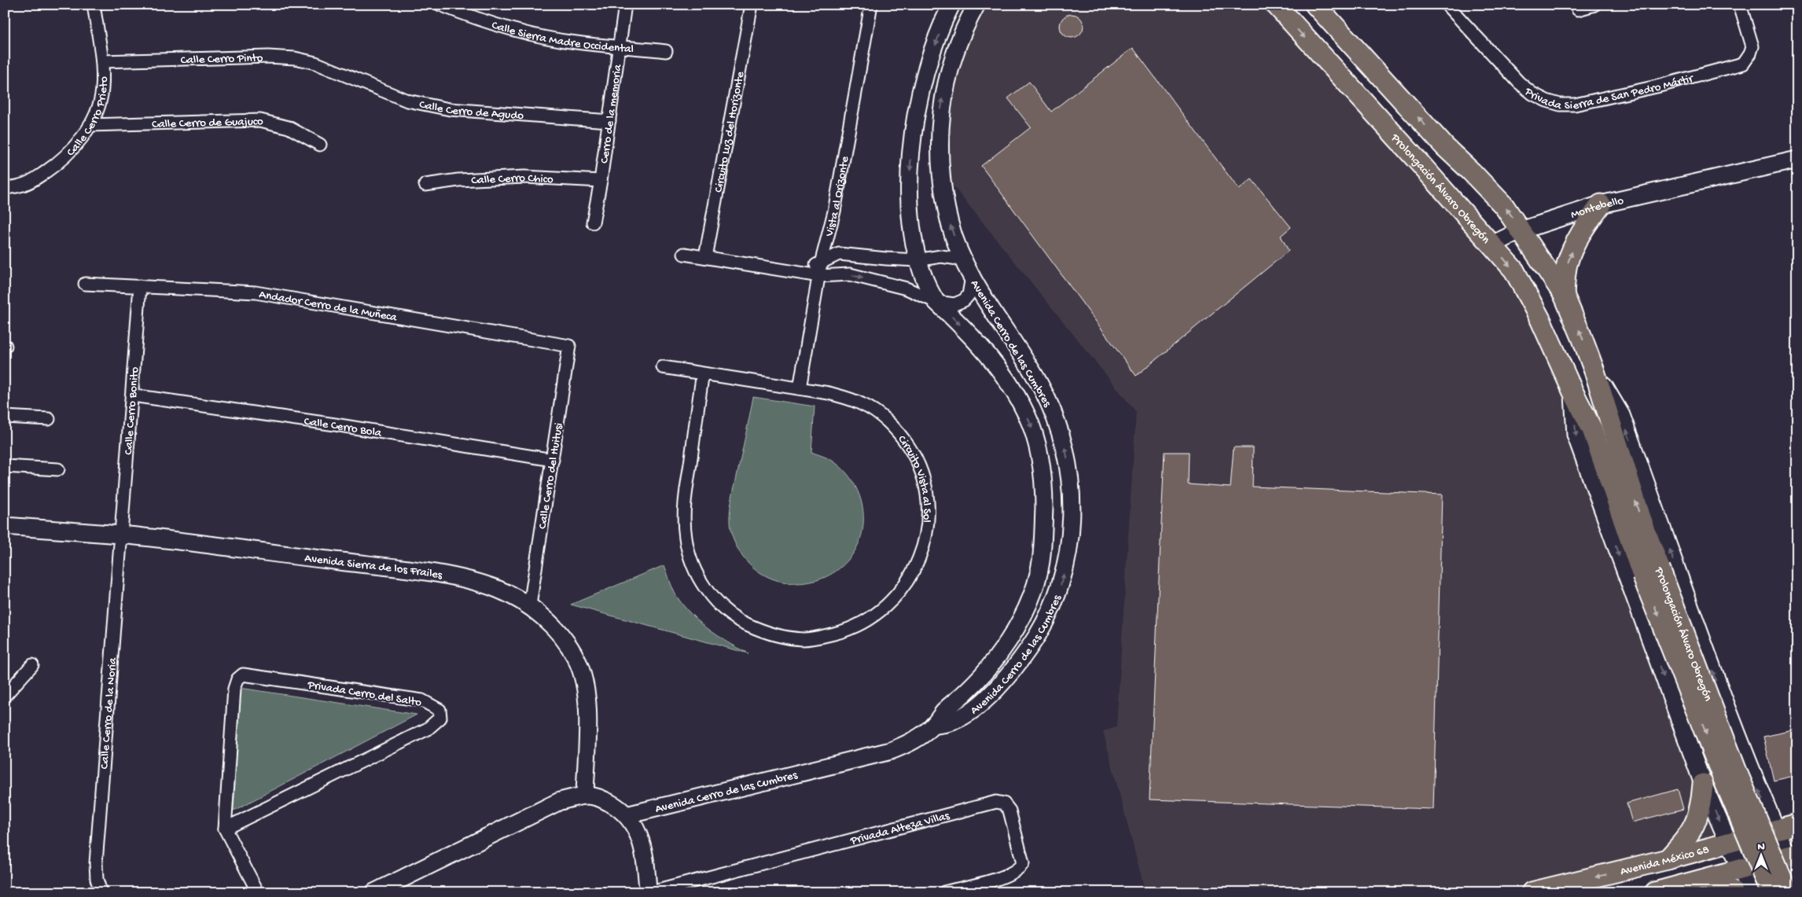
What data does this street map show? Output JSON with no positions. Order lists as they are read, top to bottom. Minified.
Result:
{"streets":{"main road":["Prolongación Álvaro Obregón","Avenida México 68"],"street":["Calle Sierra Madre Occidental","Calle Cerro Pinto","Privada Sierra de San Pedro Mártir","Calle Cerro de Agudo","Cerro de la memoria","Calle Cerro Prieto","Calle Cerro de Guajuco","Circuito Luz del Horizonte","Calle Cerro Chico","Vista al Orizonte","Montebello","Andador Cerro de la Muñeca","Avenida Cerro de las Cumbres","Calle Cerro Bonito","Calle Cerro Bola","Calle Cerro del Huitusi","Circuito Vista al Sol","Avenida Sierra de los Frailes","Privada Cerro del Salto","Calle Cerro de la Noria","Privada Alteza Villas"]},"crossings":[["Calle Sierra Madre Occidental","Cerro de la memoria"],["Calle Cerro Pinto","Calle Cerro de Agudo"],["Calle Cerro Pinto","Calle Cerro Prieto"],["Calle Cerro de Agudo","Cerro de la memoria"],["Cerro de la memoria","Calle Cerro Chico"],["Calle Cerro Prieto","Calle Cerro de Guajuco"],["Prolongación Álvaro Obregón","Montebello"],["Prolongación Álvaro Obregón","Avenida México 68"],["Vista al Orizonte","Circuito Vista al Sol"],["Andador Cerro de la Muñeca","Calle Cerro Bonito"],["Andador Cerro de la Muñeca","Calle Cerro del Huitusi"],["Calle Cerro Bonito","Calle Cerro Bola"],["Calle Cerro Bonito","Avenida Sierra de los Frailes"],["Calle Cerro Bonito","Calle Cerro de la Noria"],["Calle Cerro Bola","Calle Cerro del Huitusi"],["Calle Cerro del Huitusi","Avenida Sierra de los Frailes"],["Avenida Sierra de los Frailes","Calle Cerro de la Noria"]],"one_way":["Avenida México 68"],"north":"top"}
